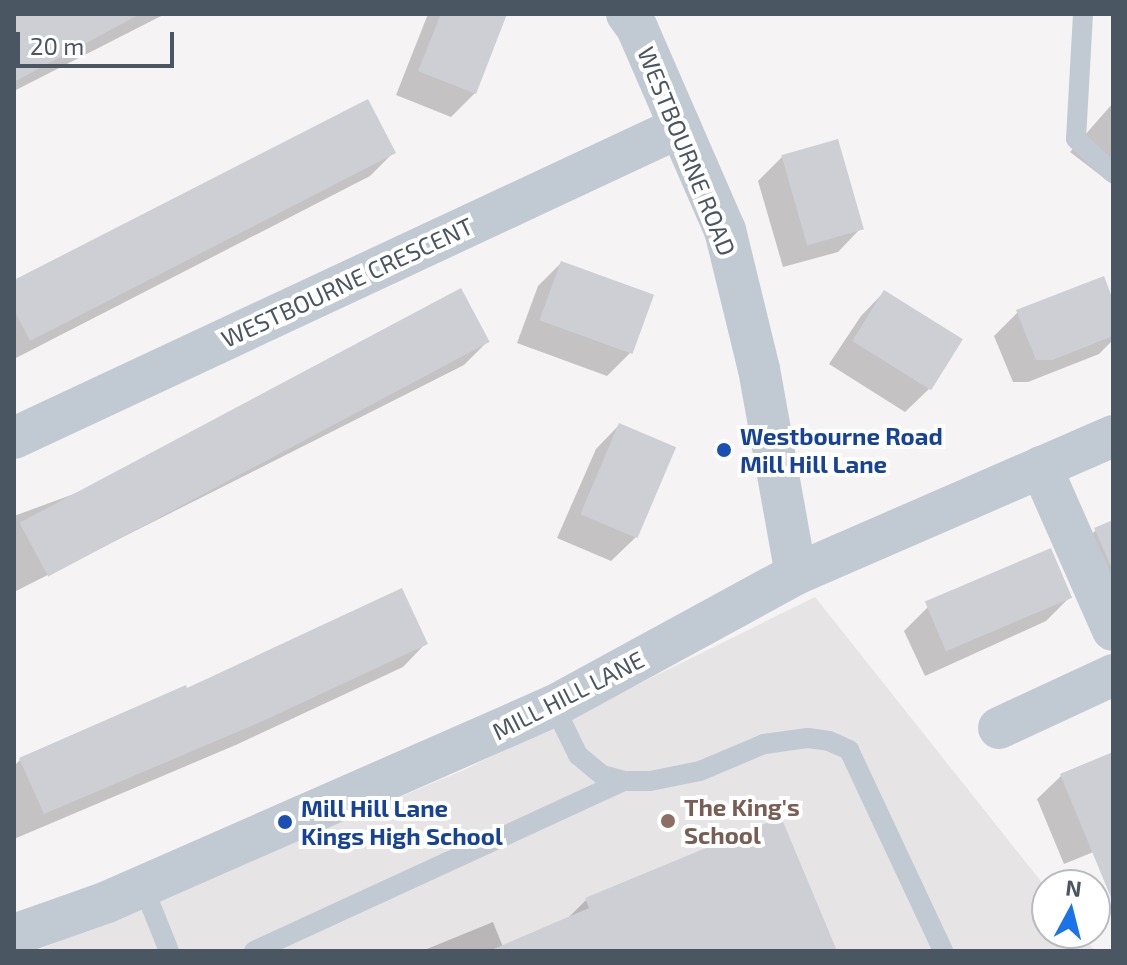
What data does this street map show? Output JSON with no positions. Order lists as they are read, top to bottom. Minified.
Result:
{"streets":{"street":["WESTBOURNE ROAD","WESTBOURNE CRESCENT","MILL HILL LANE"]},"crossings":[["WESTBOURNE ROAD","WESTBOURNE CRESCENT"],["WESTBOURNE ROAD","MILL HILL LANE"]],"places":["Westbourne Road Mill Hill Lane","The King's School","Mill Hill Lane Kings High School"],"scale_bar":"20 m","north":"top"}
